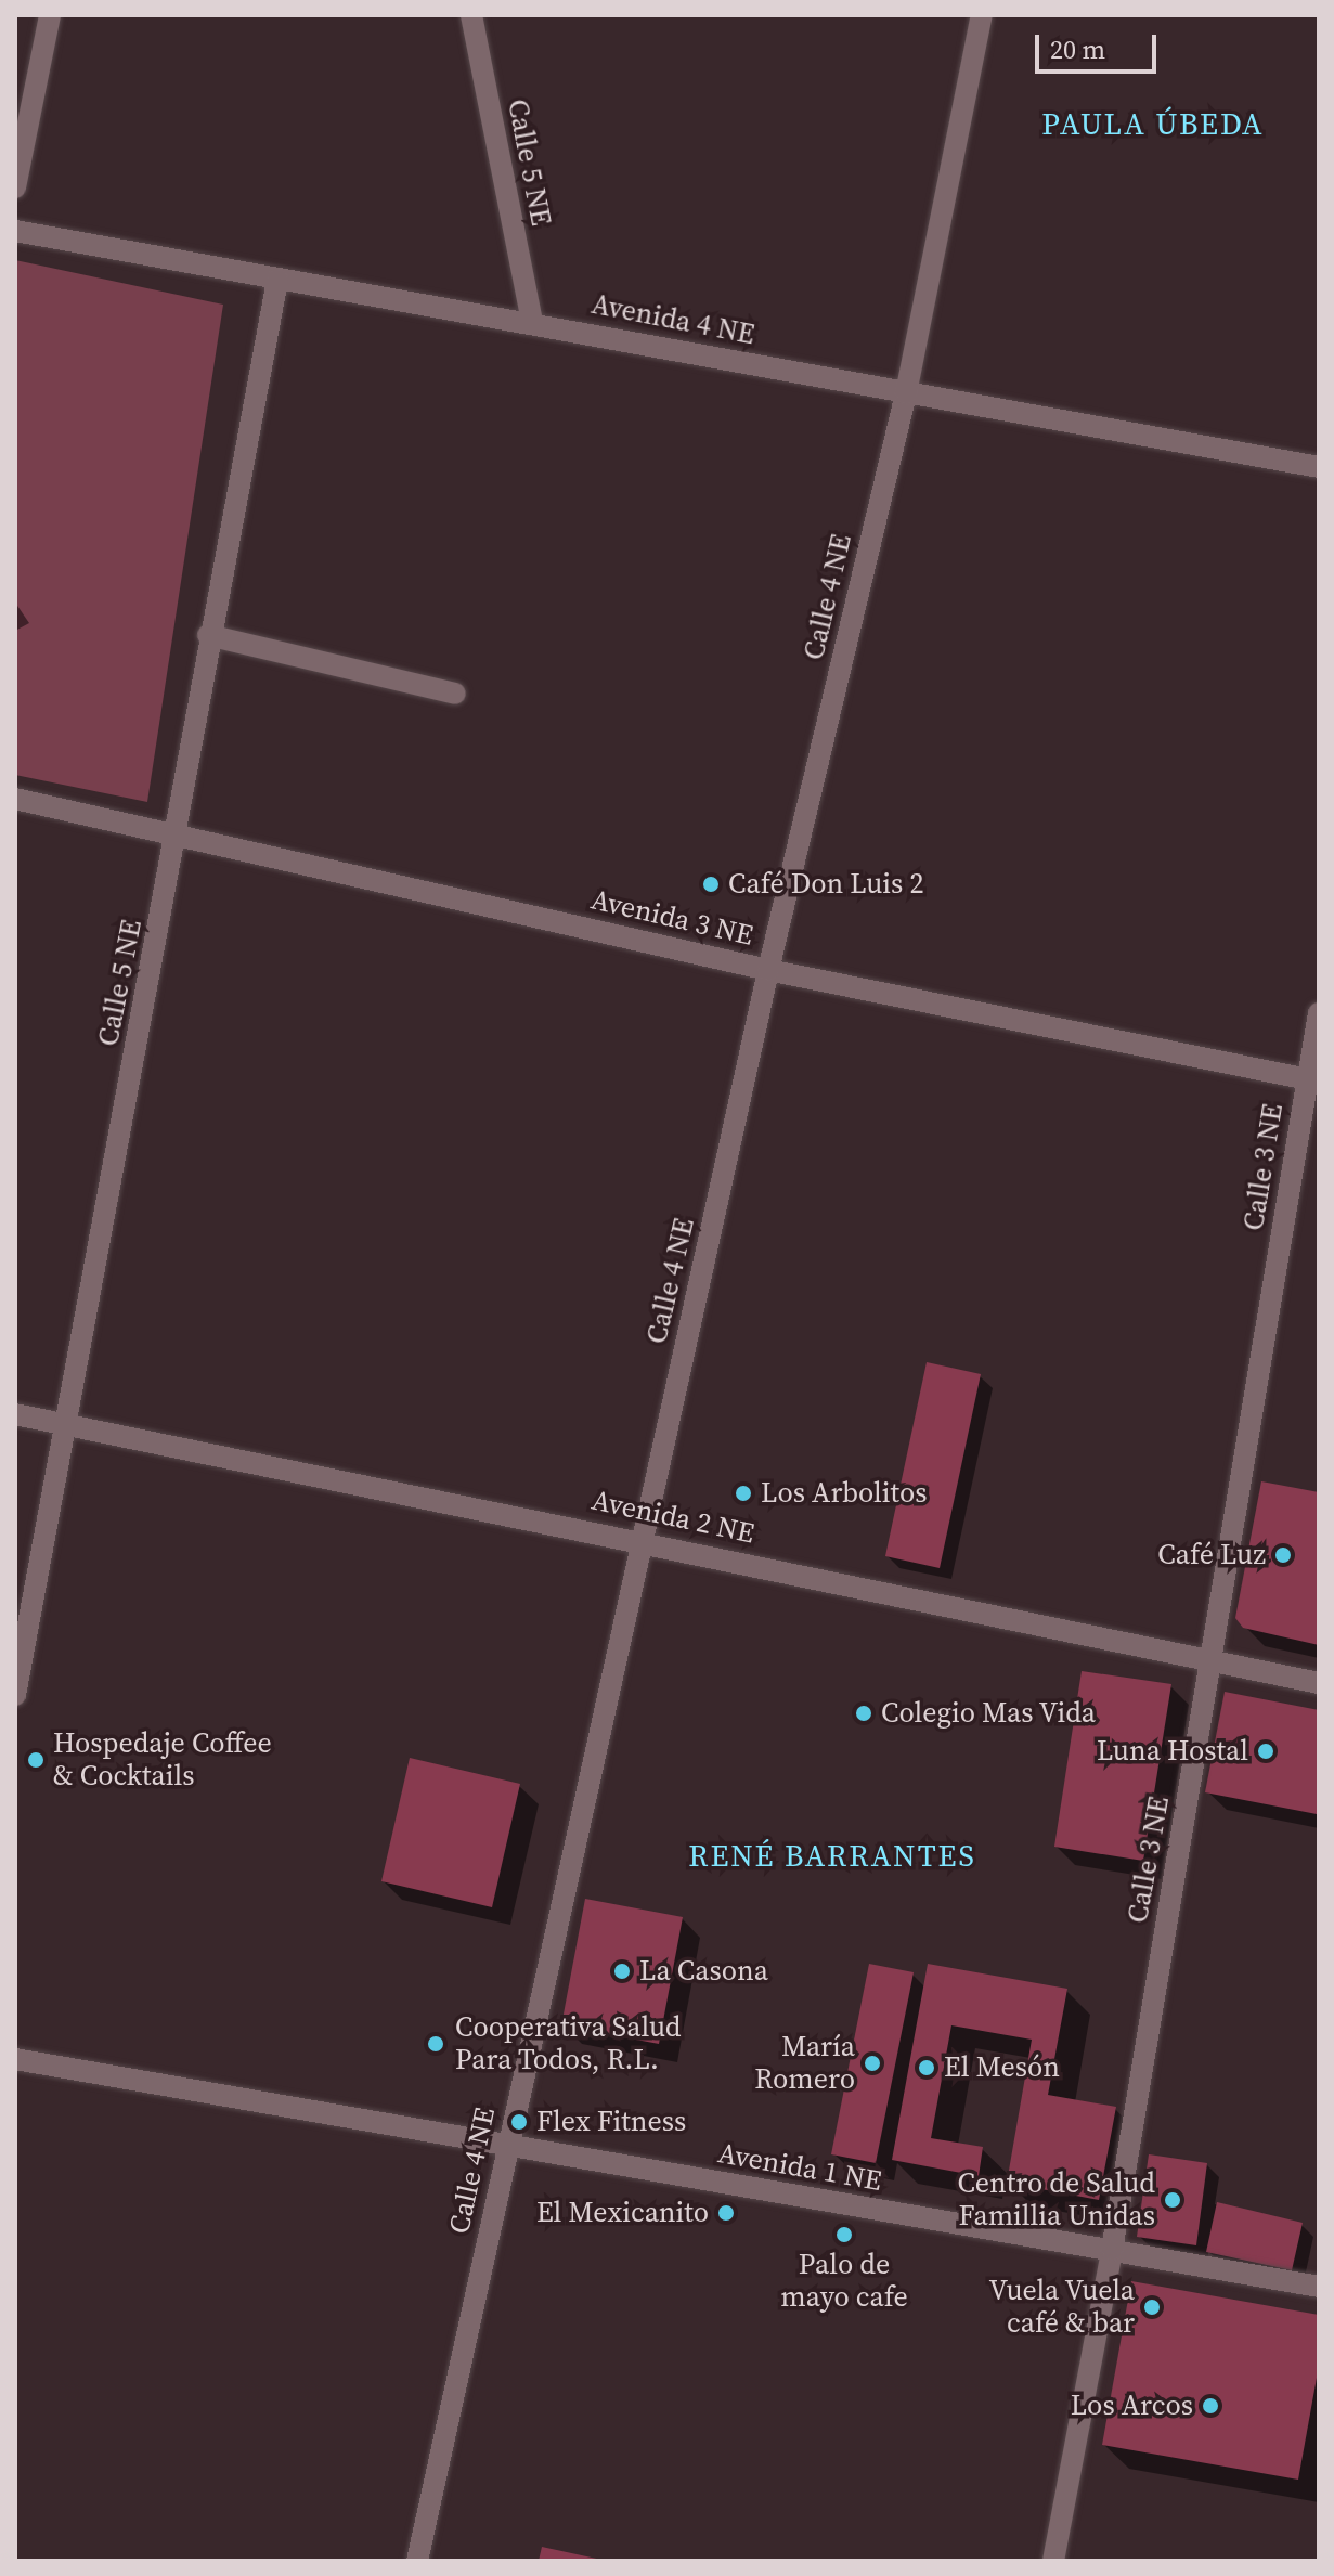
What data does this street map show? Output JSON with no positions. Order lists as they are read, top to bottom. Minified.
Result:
{"streets":{"street":["Calle 5 NE","Avenida 4 NE","Calle 4 NE","Avenida 3 NE","Calle 3 NE","Avenida 2 NE","Avenida 1 NE"]},"crossings":[["Calle 5 NE","Avenida 4 NE"],["Calle 5 NE","Avenida 3 NE"],["Calle 5 NE","Avenida 2 NE"],["Avenida 4 NE","Calle 4 NE"],["Calle 4 NE","Avenida 3 NE"],["Calle 4 NE","Avenida 2 NE"],["Calle 4 NE","Avenida 1 NE"],["Avenida 3 NE","Calle 3 NE"],["Calle 3 NE","Avenida 2 NE"],["Calle 3 NE","Avenida 1 NE"]],"districts":["PAULA ÚBEDA","RENÉ BARRANTES"],"places":["Café Don Luis 2","Los Arbolitos","Café Luz","Colegio Mas Vida","Luna Hostal","Hospedaje Coffee & Cocktails","La Casona","Cooperativa Salud Para Todos, R.L.","María Romero","El Mesón","Flex Fitness","Centro de Salud Famillia Unidas","El Mexicanito","Palo de mayo cafe","Vuela Vuela café & bar","Los Arcos"],"scale_bar":"20 m"}
